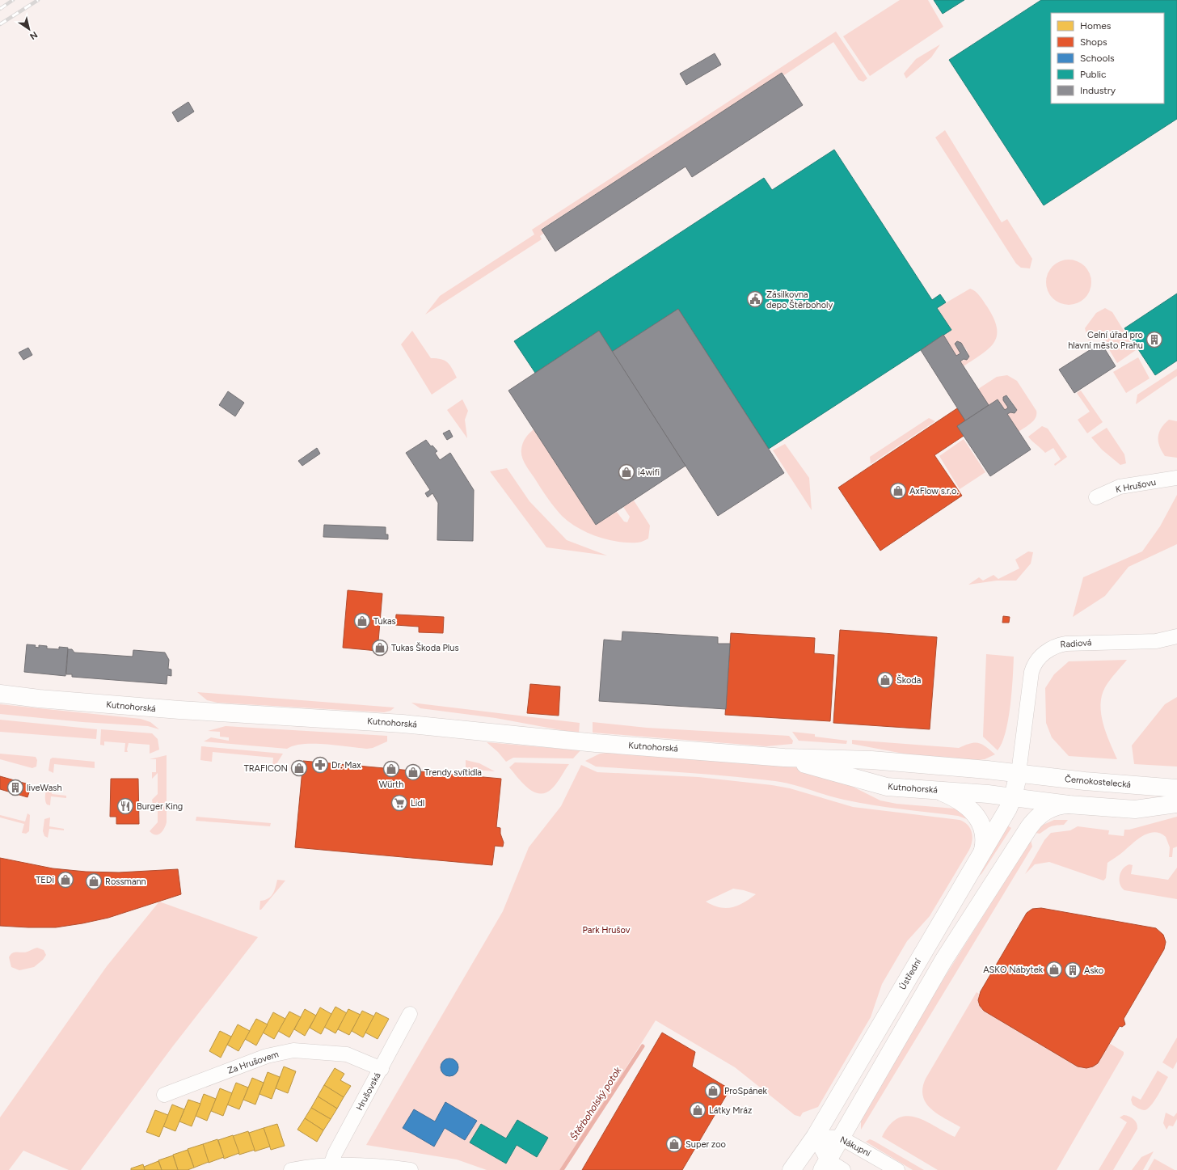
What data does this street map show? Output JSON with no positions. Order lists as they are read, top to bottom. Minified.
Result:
{"streets":{"main road":["Kutnohorská","Černokostelecká","Ústřední"],"street":["K Hrušovu","Radiová","Za Hrušovem","Hrušovská","Nákupní"]},"crossings":[["Radiová","Kutnohorská"],["Radiová","Černokostelecká"],["Kutnohorská","Černokostelecká"],["Kutnohorská","Ústřední"],["Ústřední","Nákupní"],["Za Hrušovem","Hrušovská"]],"water":["Štěrboholský potok"],"parks":["Park Hrušov"],"places":{"public building":["Zásilkovna depo Štěrboholy"],"building":["Celní úřad pro hlavní město Prahu","liveWash","Asko"],"shop":["i4wifi","AxFlow s.r.o.","Tukas","Tukas Škoda Plus","Škoda","TRAFICON","Würth","Trendy svítidla","TEDi","Rossmann","ASKO Nábytek","ProSpánek","Látky Mráz","Super zoo"],"pharmacy":["Dr. Max"],"supermarket":["Lidl"],"restaurant":["Burger King"]},"legend":["Homes","Shops","Schools","Public","Industry"],"north":"bottom right"}
